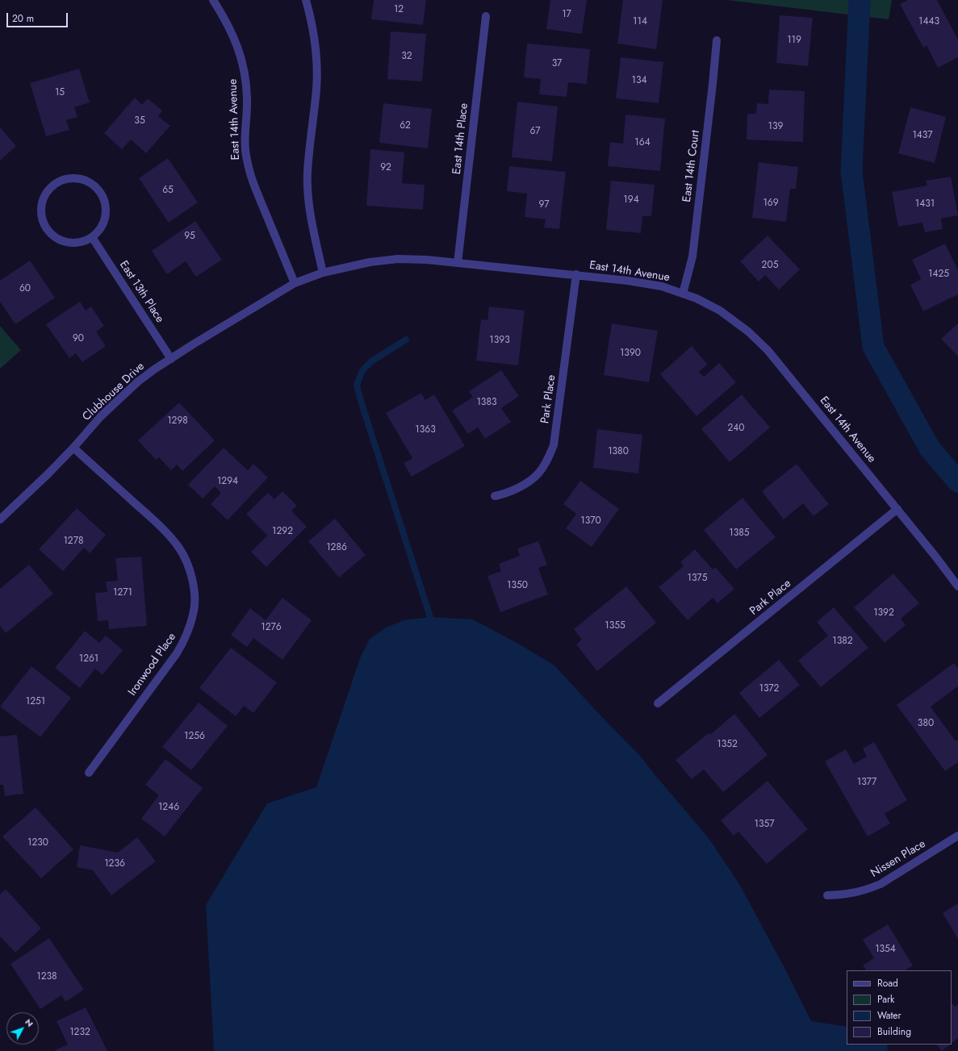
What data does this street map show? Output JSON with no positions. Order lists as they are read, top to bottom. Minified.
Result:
{"streets":{"street":["East 14th Avenue","East 14th Place","East 14th Court","East 13th Place","Clubhouse Drive","Park Place","Ironwood Place","Nissen Place"]},"crossings":[["East 14th Avenue","East 14th Place"],["East 14th Avenue","East 14th Court"],["East 14th Avenue","Clubhouse Drive"],["East 14th Avenue","Park Place"],["East 13th Place","Clubhouse Drive"],["Clubhouse Drive","Ironwood Place"]],"house_numbers":["12","17","114","1443","119","32","37","134","15","35","62","139","67","1437","164","92","65","194","169","1431","97","95","205","1425","60","90","1393","1390","1383","1298","240","1363","1380","1294","1370","1292","1385","1278","1286","1375","1350","1271","1392","1355","1276","1382","1261","1372","1251","380","1256","1352","1377","1246","1357","1230","1236","1354","1238","1232"],"legend":["Road","Park","Water","Building"],"scale_bar":"20 m","north":"top right"}
